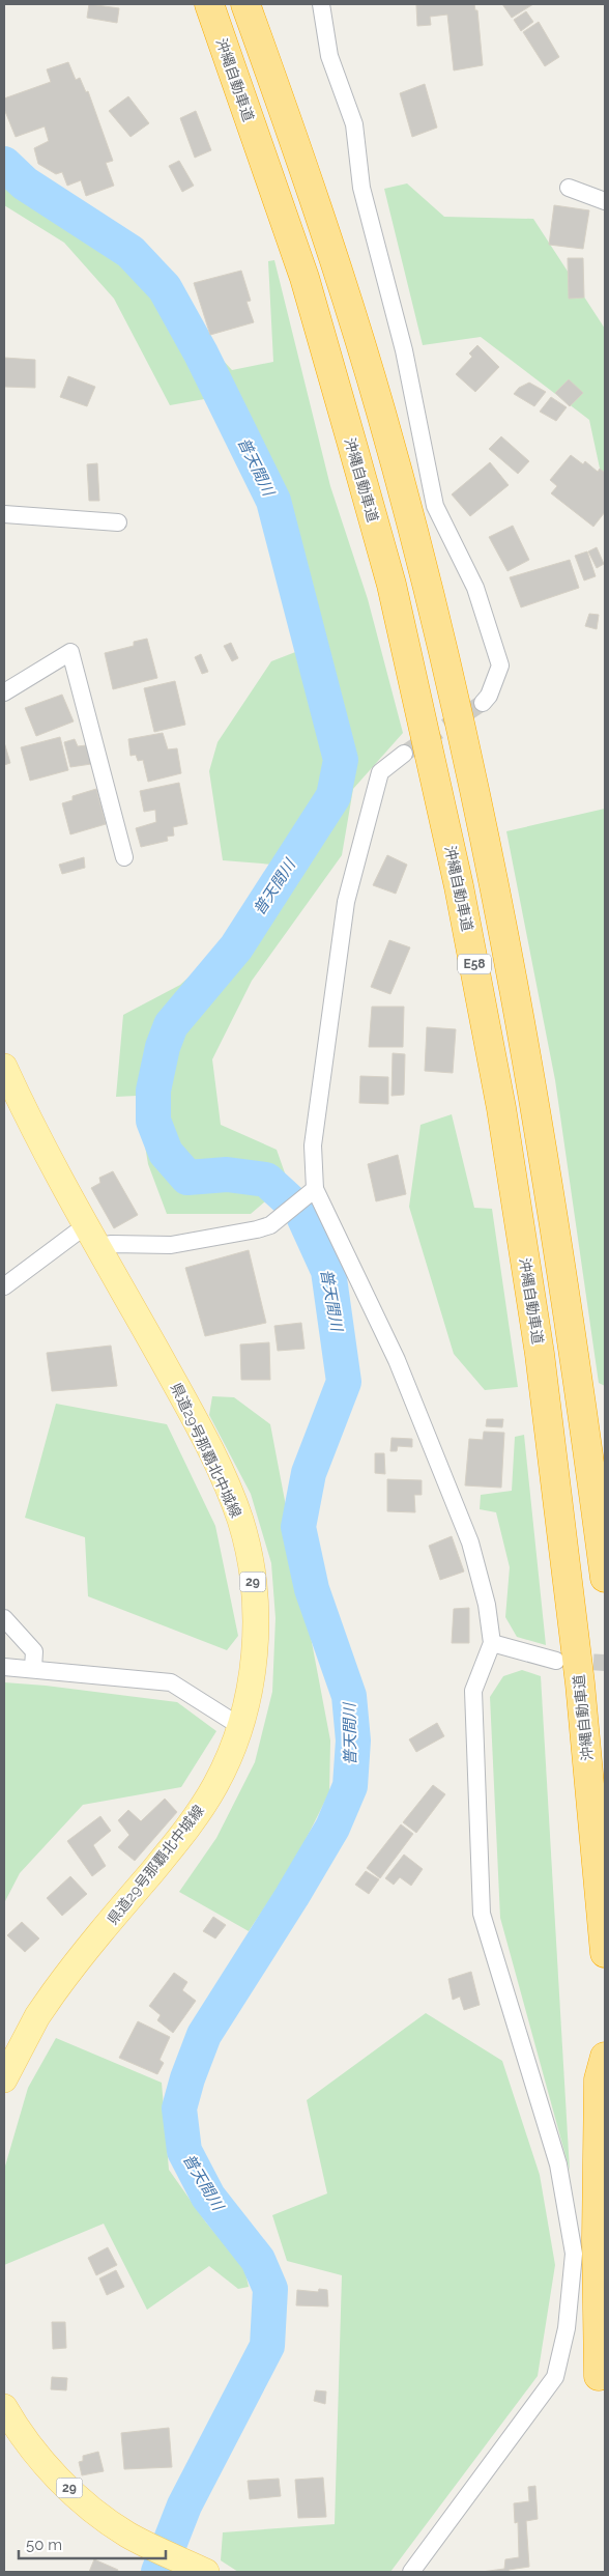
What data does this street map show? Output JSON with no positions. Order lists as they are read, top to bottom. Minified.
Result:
{"streets":{"highway":["沖縄自動車道","E58"],"main road":["県道29号那覇北中城線","29"]},"water":["普天間川"],"scale_bar":"50 m"}
